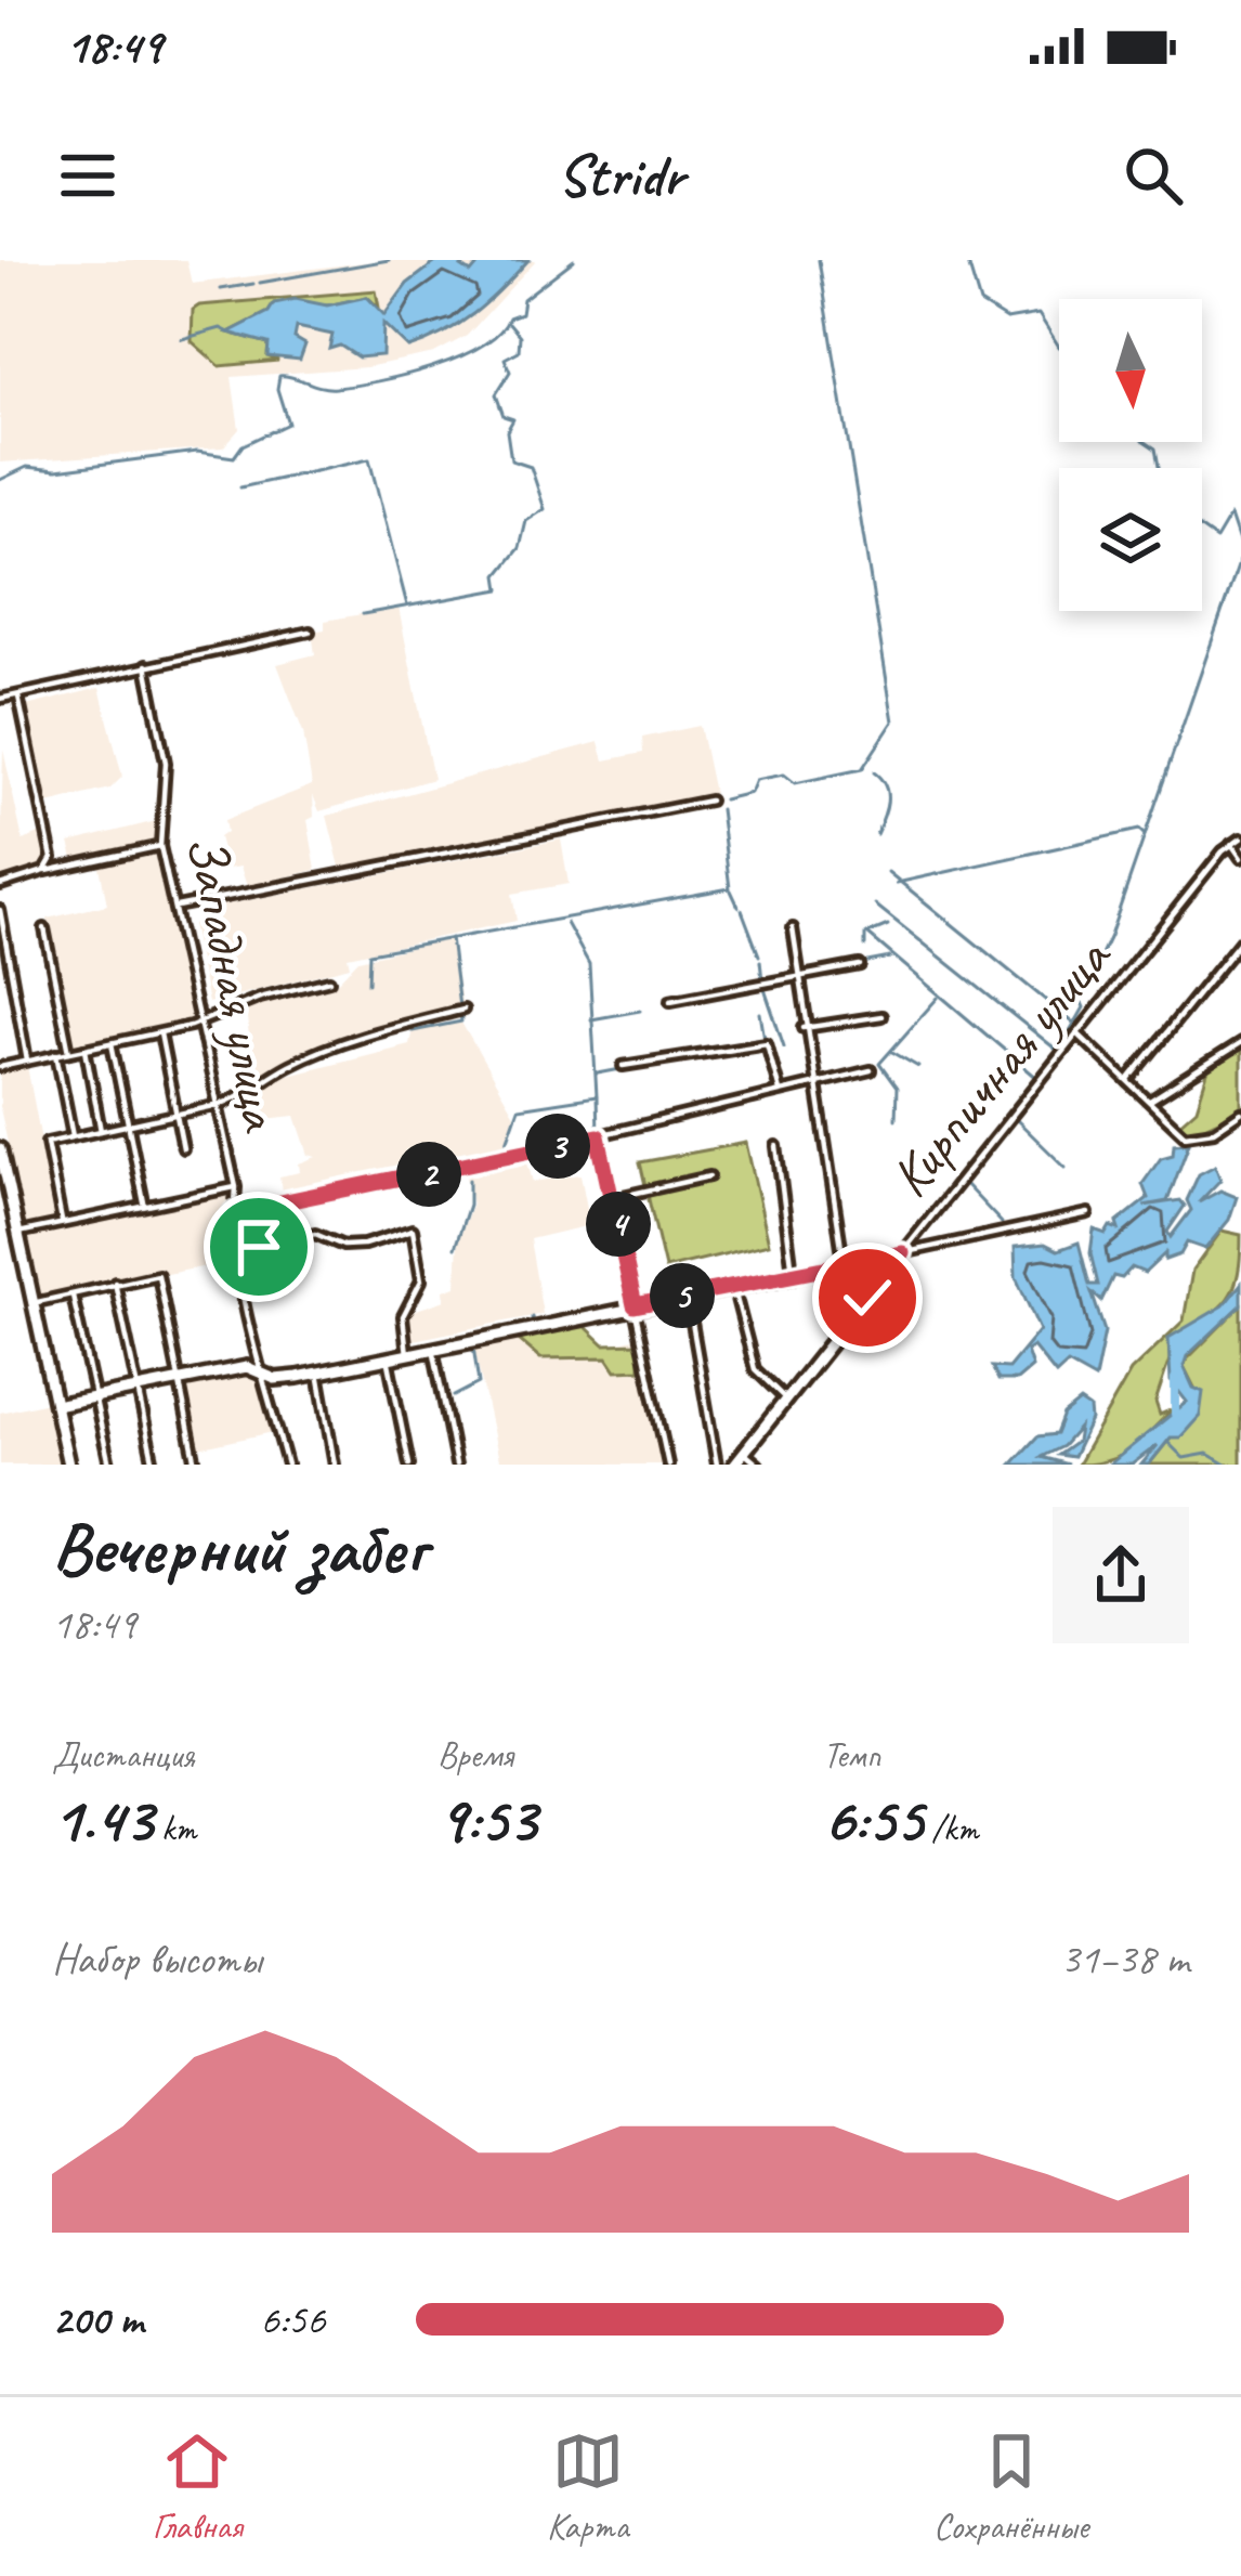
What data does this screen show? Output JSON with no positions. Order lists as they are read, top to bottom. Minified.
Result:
{"streets":{"street":["Западная улица","Кирпичная улица"]},"north":"bottom","page":{"status":"18:49","header":"Stridr","pins":["3","2","4","5"],"heading":["Вечерний забег","18:49"],"stats":[["Дистанция","1.43 km"],["Время","9:53"],["Темп","6:55 /km"]],"chart":["Набор высоты","31–38 m"],"list":[{"name":"200 m","note":"6:56"}],"tabs":["Главная","Карта","Сохранённые"]}}
